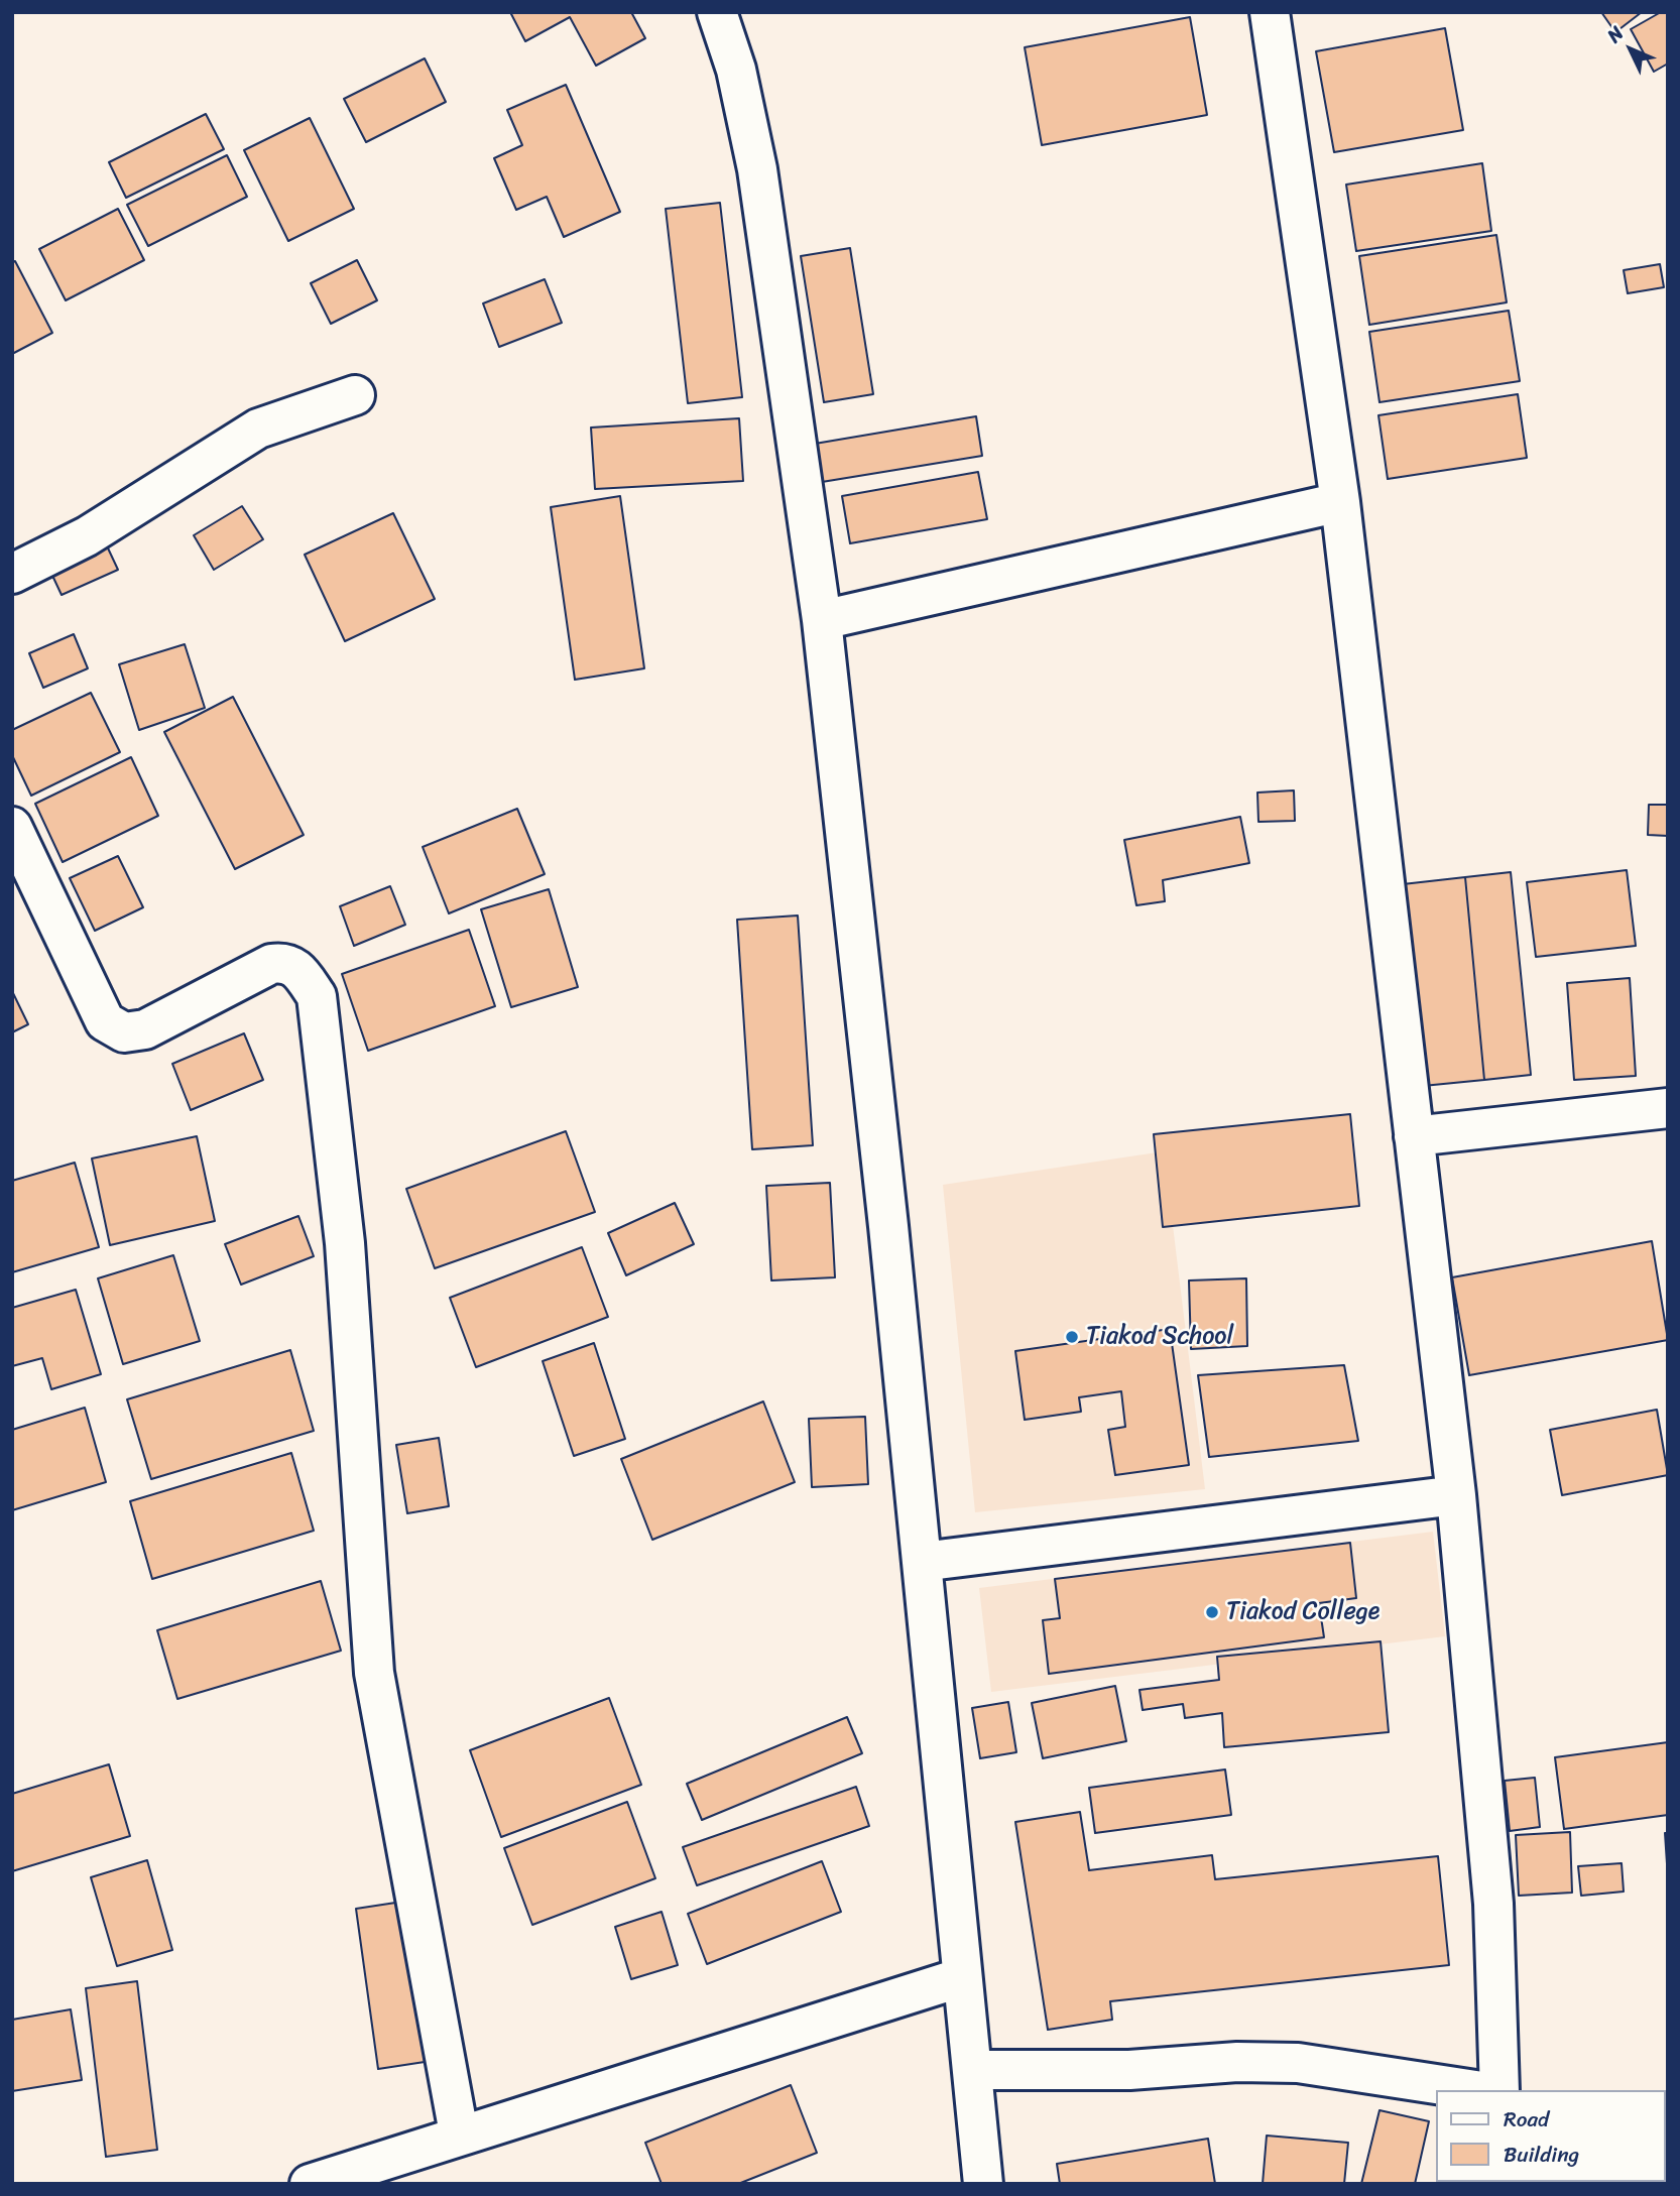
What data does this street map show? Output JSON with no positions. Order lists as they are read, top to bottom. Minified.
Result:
{"places":["Tiakod School","Tiakod College"],"legend":["Road","Building"],"north":"top left"}
